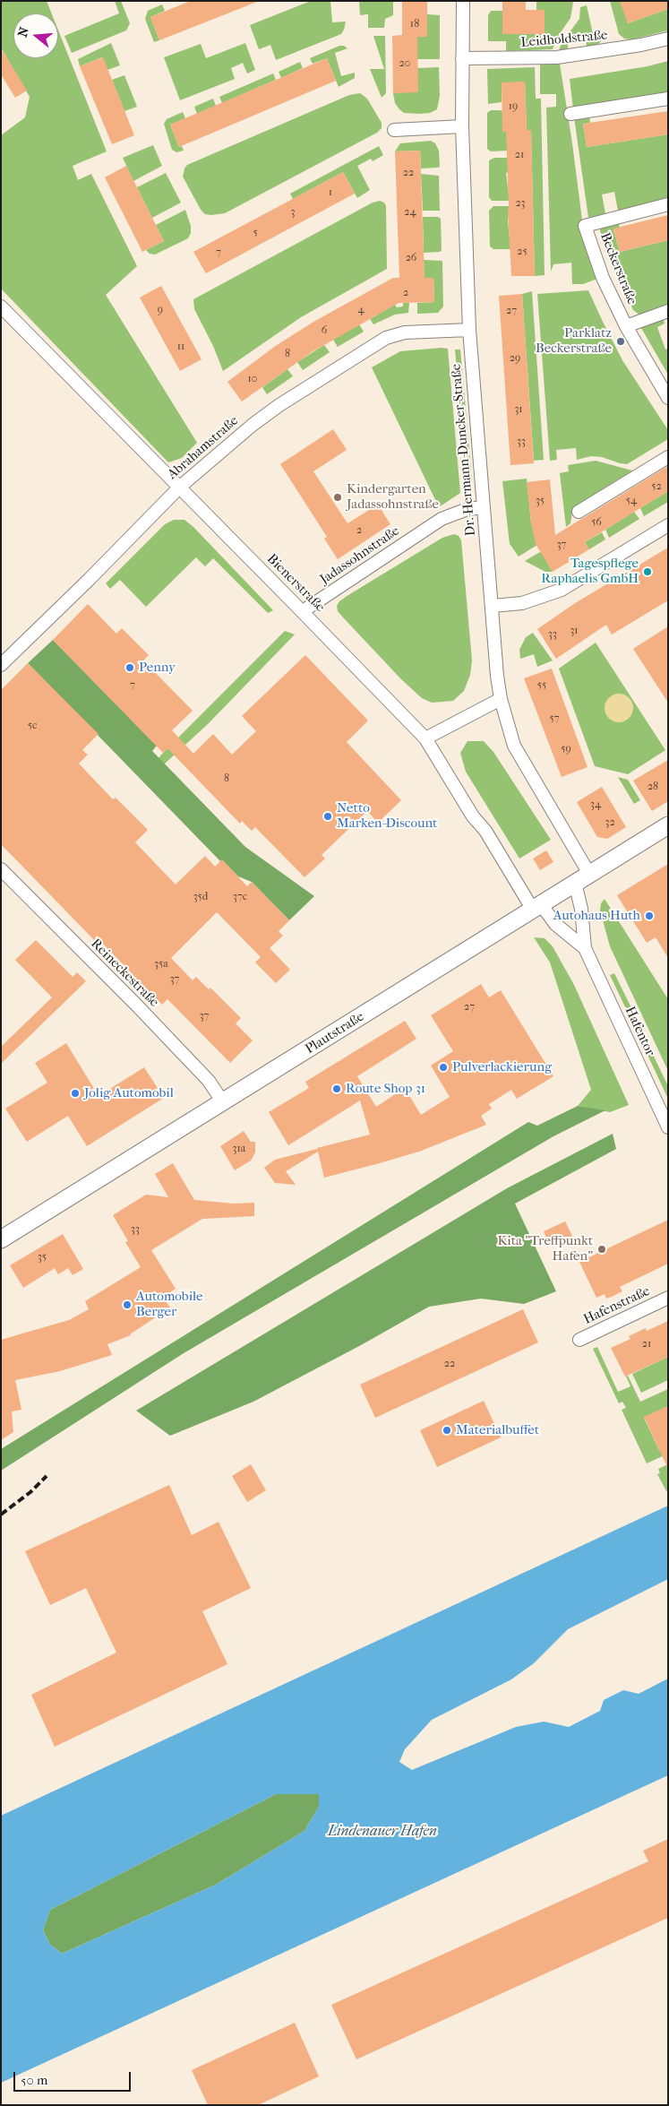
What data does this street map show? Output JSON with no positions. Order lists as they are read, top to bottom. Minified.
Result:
{"streets":{"main road":["Plautstraße"],"street":["Leidholdstraße","Beckerstraße","Abrahamstraße","Dr.-Hermann-Duncker-Straße","Jadassohnstraße","Bienerstraße","Reineckestraße","Hafentor","Hafenstraße"]},"crossings":[["Leidholdstraße","Dr.-Hermann-Duncker-Straße"],["Abrahamstraße","Dr.-Hermann-Duncker-Straße"],["Abrahamstraße","Bienerstraße"],["Dr.-Hermann-Duncker-Straße","Jadassohnstraße"],["Dr.-Hermann-Duncker-Straße","Plautstraße"],["Jadassohnstraße","Bienerstraße"],["Bienerstraße","Hafentor"],["Bienerstraße","Plautstraße"],["Reineckestraße","Plautstraße"],["Hafentor","Plautstraße"]],"water":["Lindenauer Hafen"],"places":["Parklatz Beckerstraße","Kindergarten Jadassohnstraße","Tagespflege Raphaelis GmbH","Penny","Netto Marken-Discount","Autohaus Huth","Pulverlackierung","Route Shop 31","Jolig Automobil","Kita \"Treffpunkt Hafen\"","Automobile Berger","Materialbuffet"],"house_numbers":["18","20","19","21","22","1","23","3","24","5","25","7","26","2","9","4","27","6","11","8","29","10","31","33","52","35","54","56","2","37","31","33","7","55","57","5c","59","8","28","34","32","35d","37c","35a","37","27","37","31a","33","35","21","22"],"scale_bar":"50 m","north":"left"}
